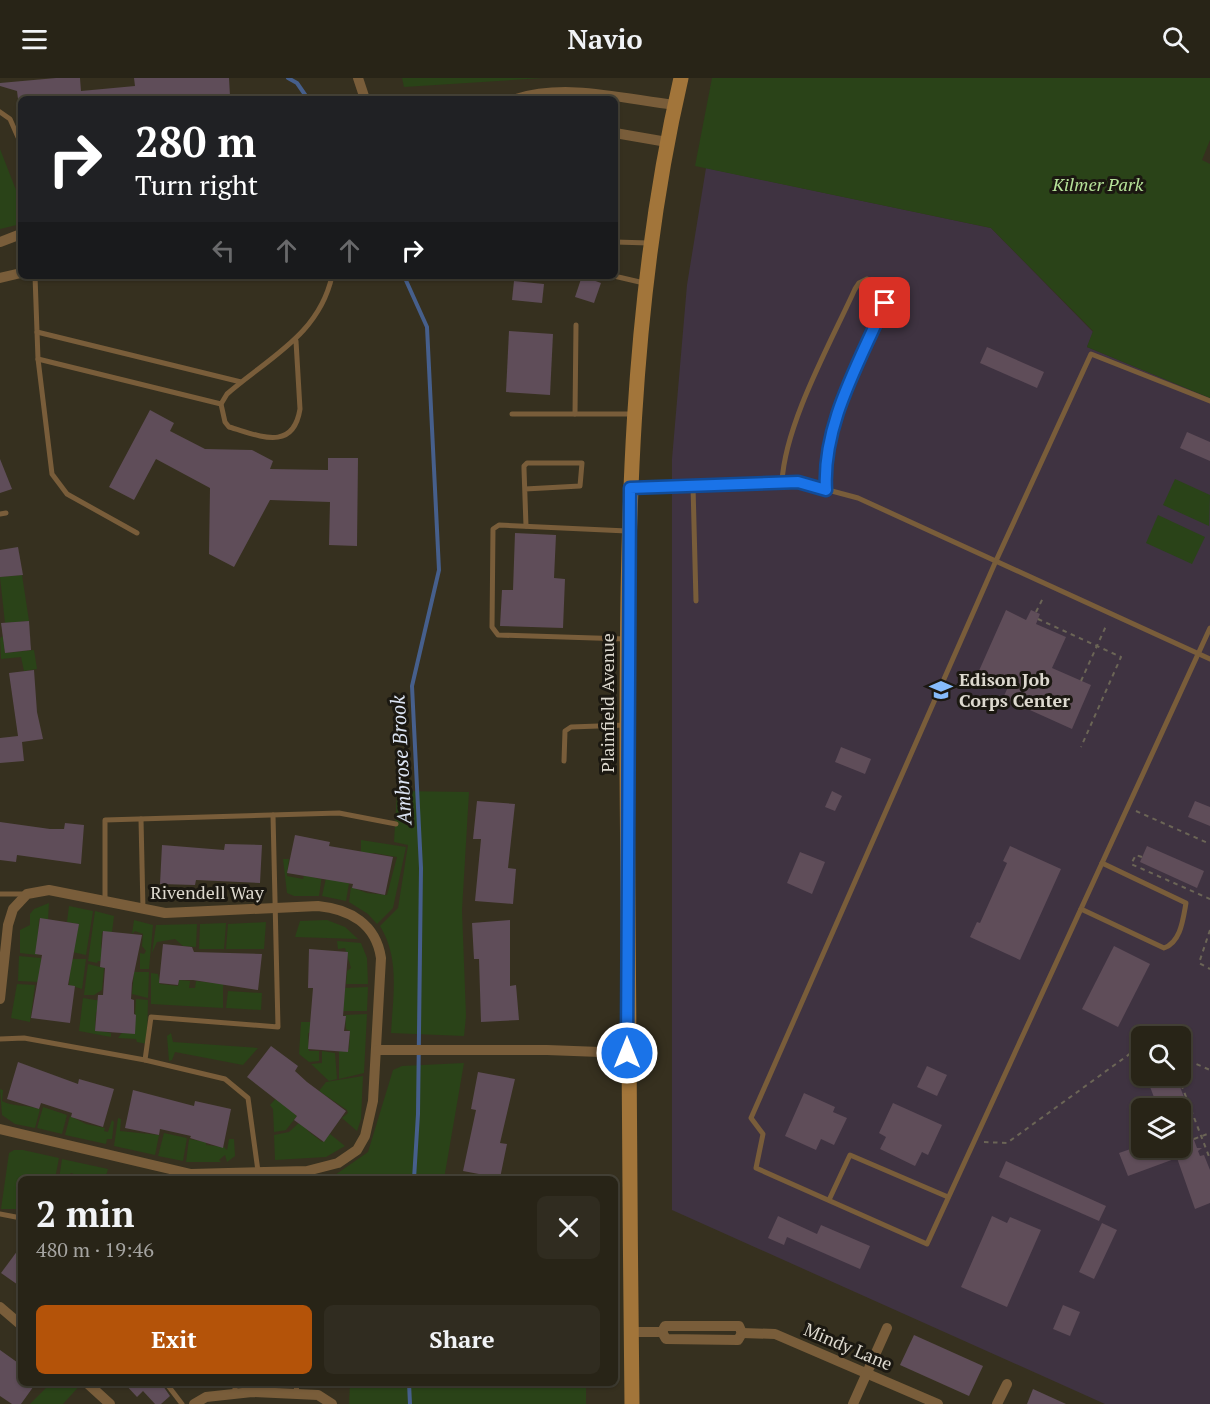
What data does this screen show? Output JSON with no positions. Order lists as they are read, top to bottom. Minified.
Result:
{"streets":{"main road":["Plainfield Avenue"],"street":["Rivendell Way","Mindy Lane"]},"crossings":[["Plainfield Avenue","Mindy Lane"]],"water":["Ambrose Brook"],"parks":["Kilmer Park"],"places":{"school or university":["Edison Job Corps Center"]},"page":{"header":"Navio","turn":["280 m","Turn right"],"heading":["2 min","480 m · 19:46"],"buttons":["Exit","Share"]}}
